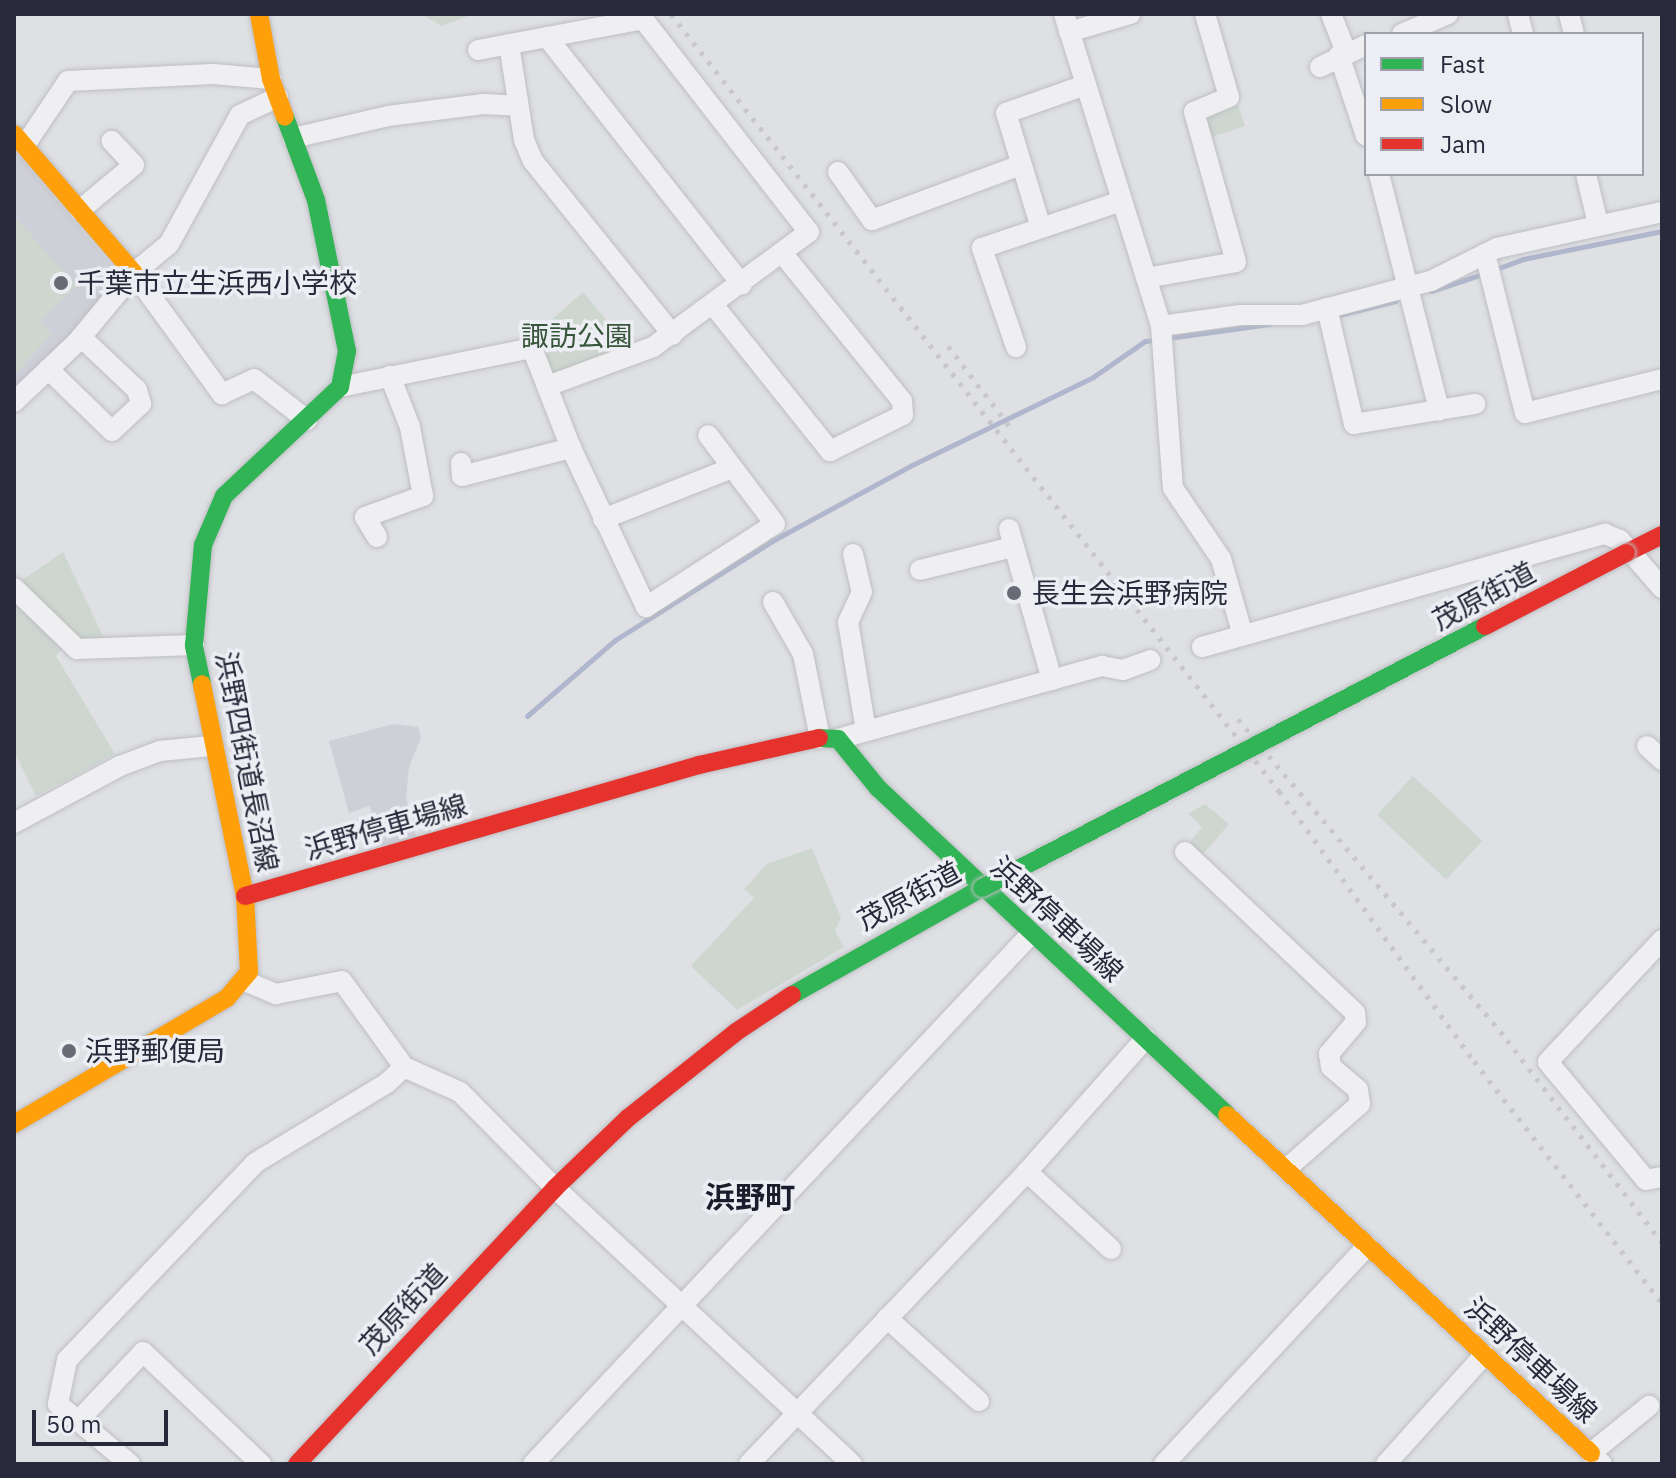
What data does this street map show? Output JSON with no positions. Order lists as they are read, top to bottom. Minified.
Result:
{"streets":{"main road":["茂原街道","浜野四街道長沼線","浜野停車場線"]},"crossings":[["茂原街道","浜野停車場線"],["浜野四街道長沼線","浜野停車場線"]],"districts":["浜野町"],"parks":["諏訪公園"],"places":["千葉市立生浜西小学校","長生会浜野病院","浜野郵便局"],"legend":["Fast","Slow","Jam"],"scale_bar":"50 m"}
